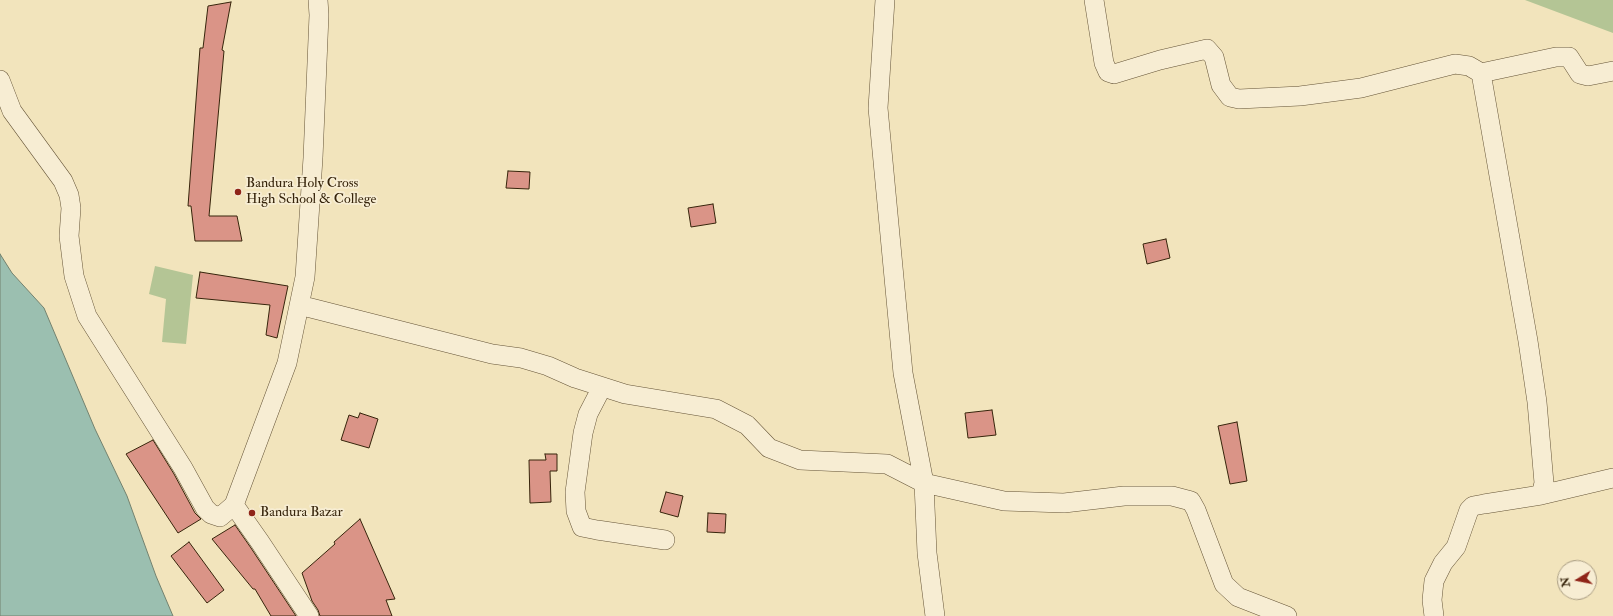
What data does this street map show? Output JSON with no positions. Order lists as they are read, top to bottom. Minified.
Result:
{"places":["Bandura Holy Cross High School & College","Bandura Bazar"],"north":"left"}
